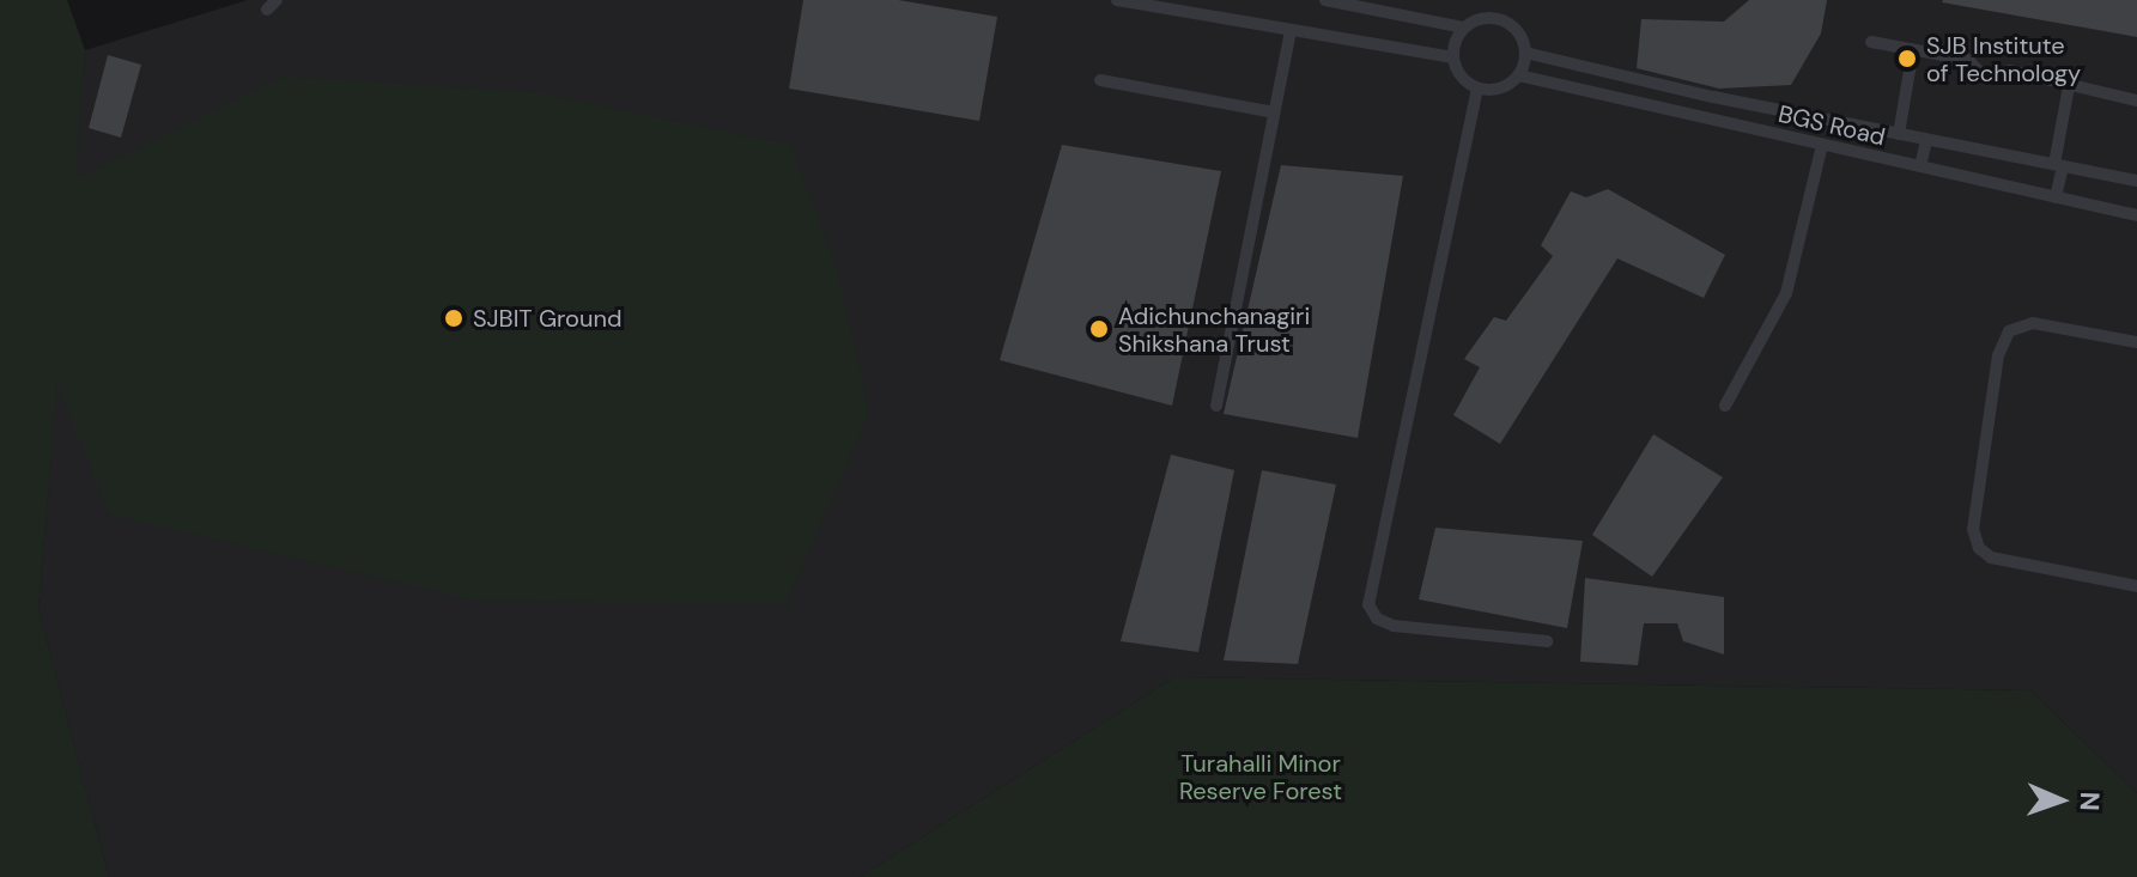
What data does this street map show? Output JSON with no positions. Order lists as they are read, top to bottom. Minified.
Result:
{"streets":{"lane":["BGS Road"]},"parks":["Turahalli Minor Reserve Forest"],"places":["SJB Institute of Technology","SJBIT Ground","Adichunchanagiri Shikshana Trust"],"north":"right"}
